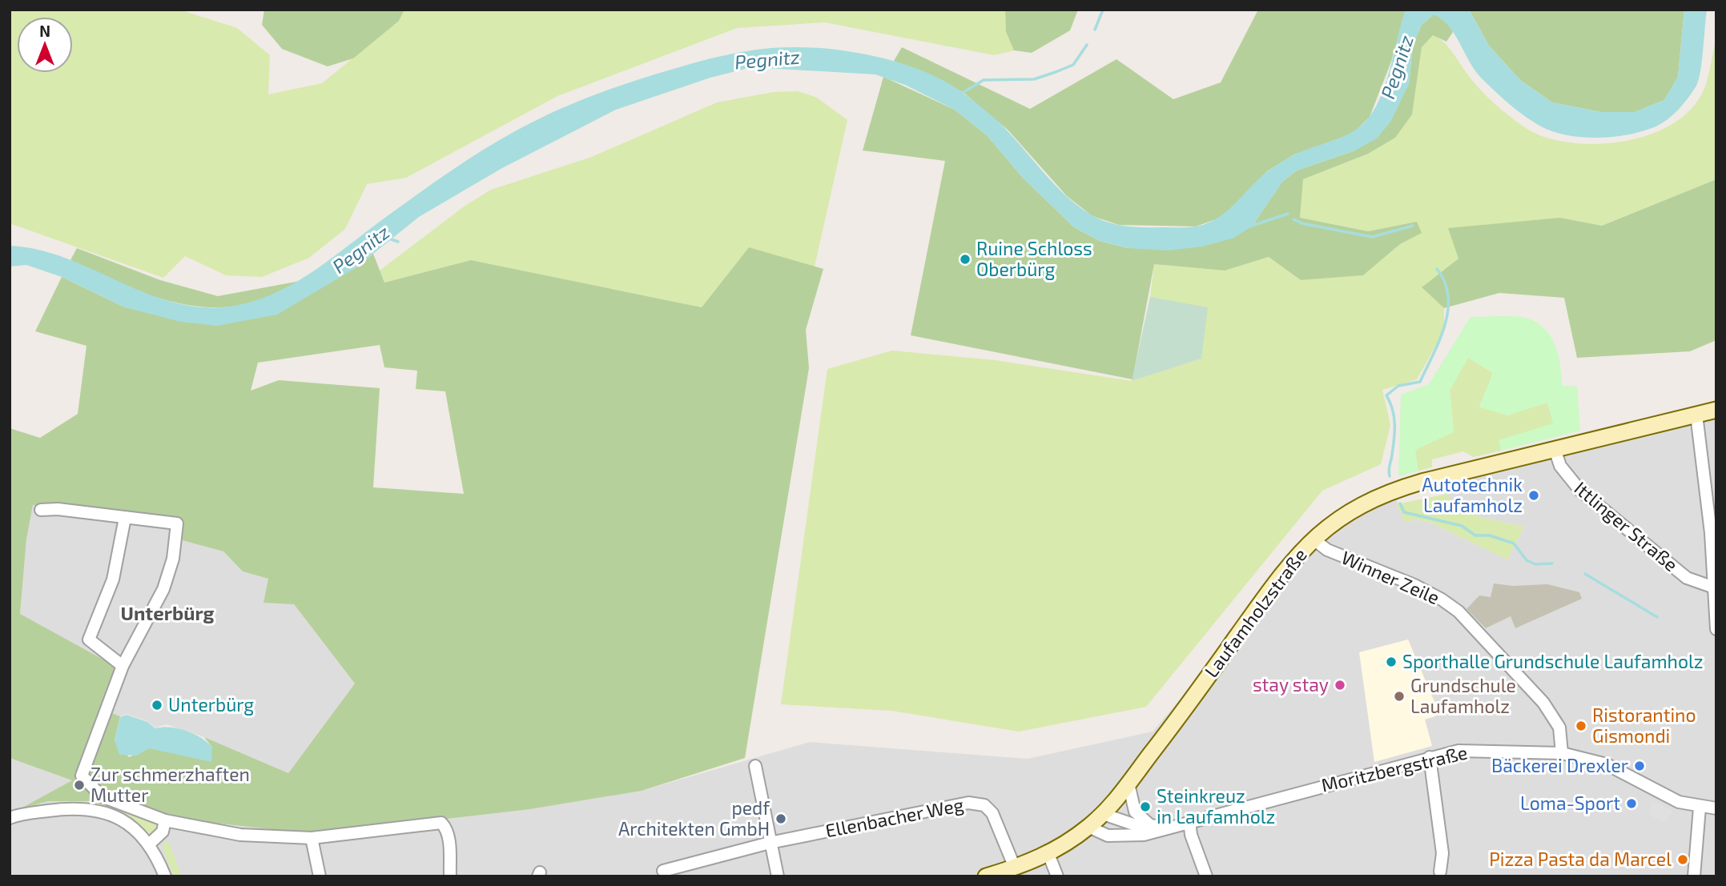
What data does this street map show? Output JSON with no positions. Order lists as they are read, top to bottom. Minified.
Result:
{"streets":{"main road":["Laufamholzstraße"],"street":["Ittlinger Straße","Winner Zeile","Moritzbergstraße","Ellenbacher Weg"]},"crossings":[["Ittlinger Straße","Laufamholzstraße"],["Winner Zeile","Laufamholzstraße"],["Winner Zeile","Moritzbergstraße"],["Laufamholzstraße","Moritzbergstraße"],["Laufamholzstraße","Ellenbacher Weg"]],"districts":["Unterbürg"],"water":["Pegnitz"],"places":["Ruine Schloss Oberbürg","Autotechnik Laufamholz","Sporthalle Grundschule Laufamholz","stay stay","Grundschule Laufamholz","Unterbürg","Ristorantino Gismondi","Bäckerei Drexler","Zur schmerzhaften Mutter","Loma-Sport","Steinkreuz in Laufamholz","pedf Architekten GmbH","Pizza Pasta da Marcel"],"north":"top"}
